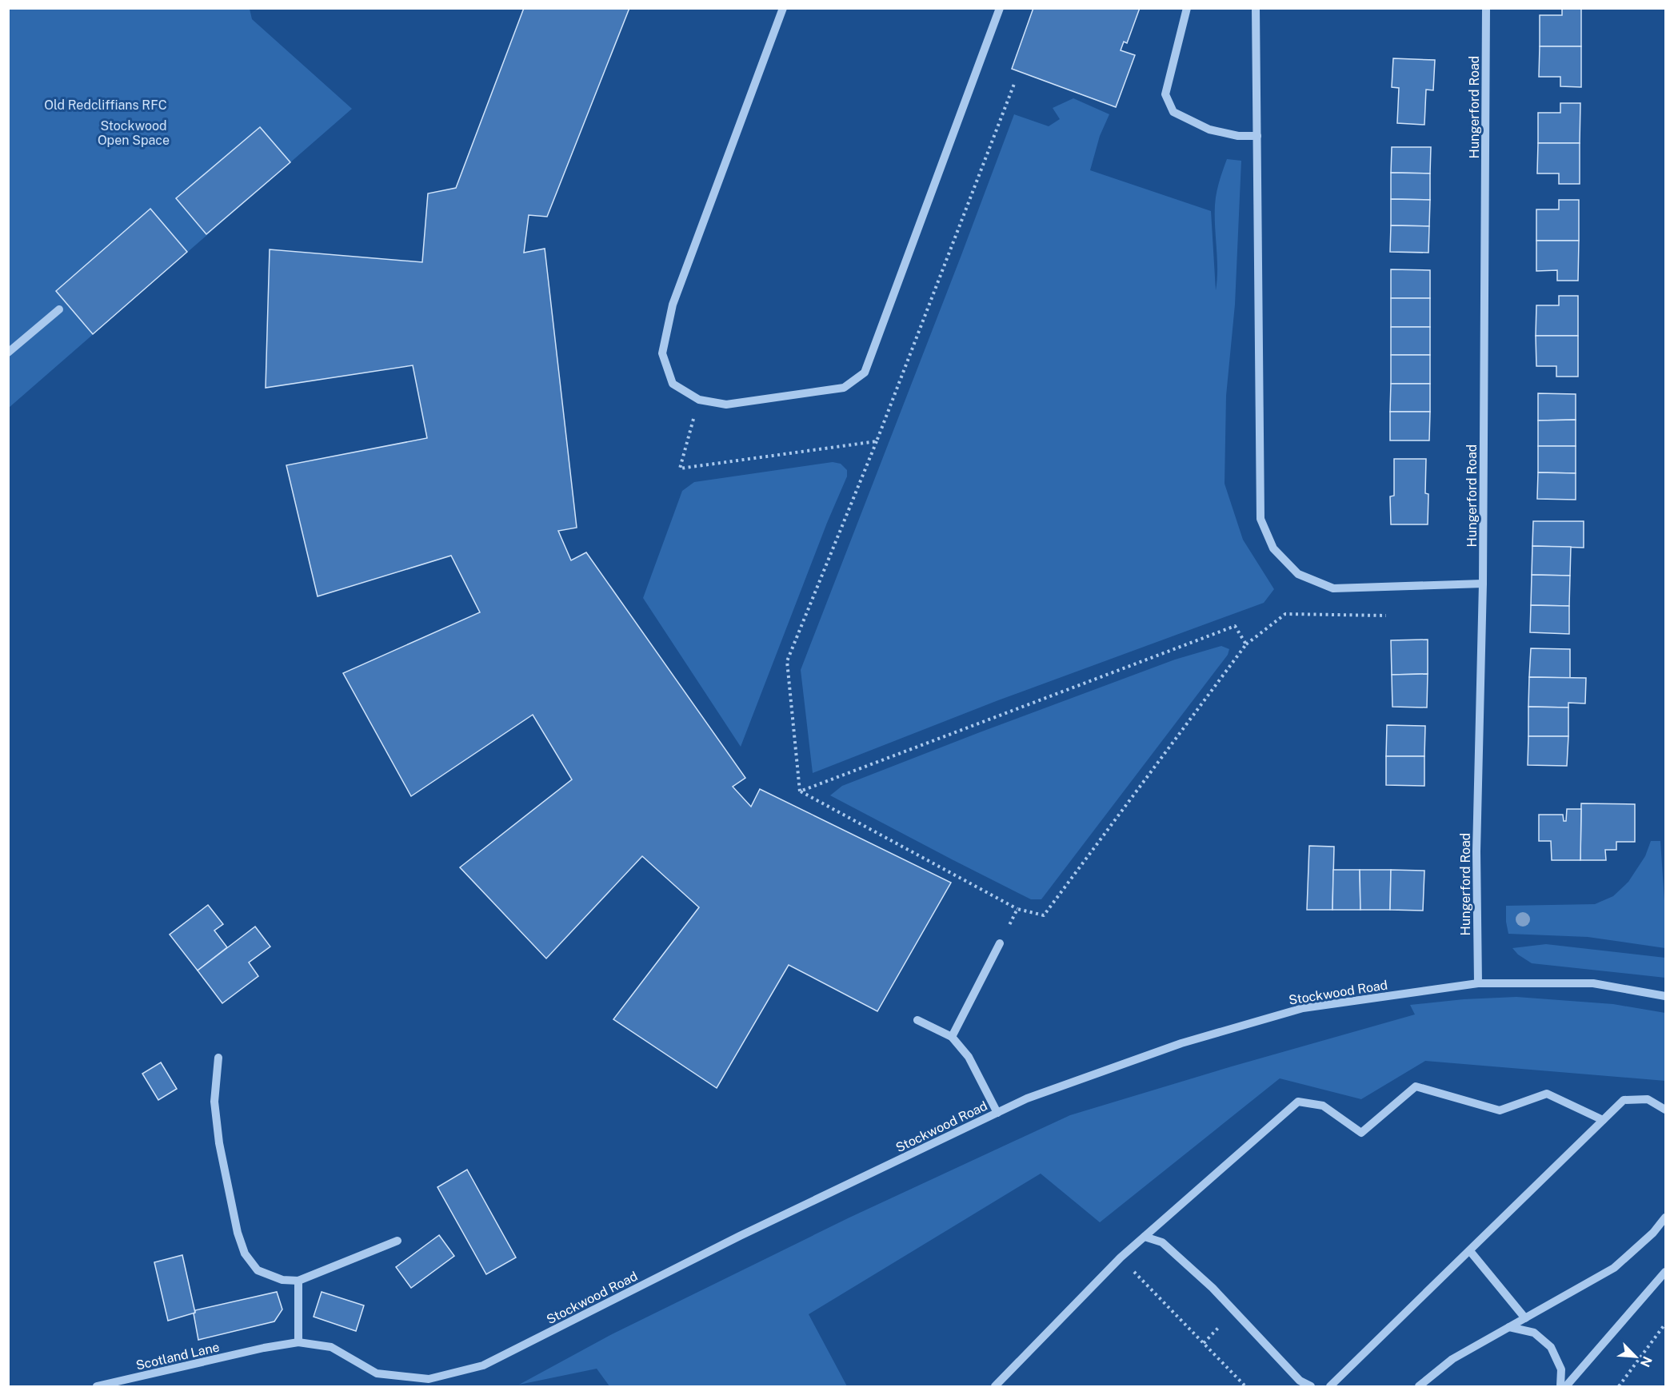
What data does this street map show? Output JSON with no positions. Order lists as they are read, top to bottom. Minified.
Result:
{"streets":{"street":["Hungerford Road","Stockwood Road","Scotland Lane"]},"crossings":[["Hungerford Road","Stockwood Road"],["Stockwood Road","Scotland Lane"]],"parks":["Old Redcliffians RFC","Stockwood Open Space"],"north":"bottom right"}
